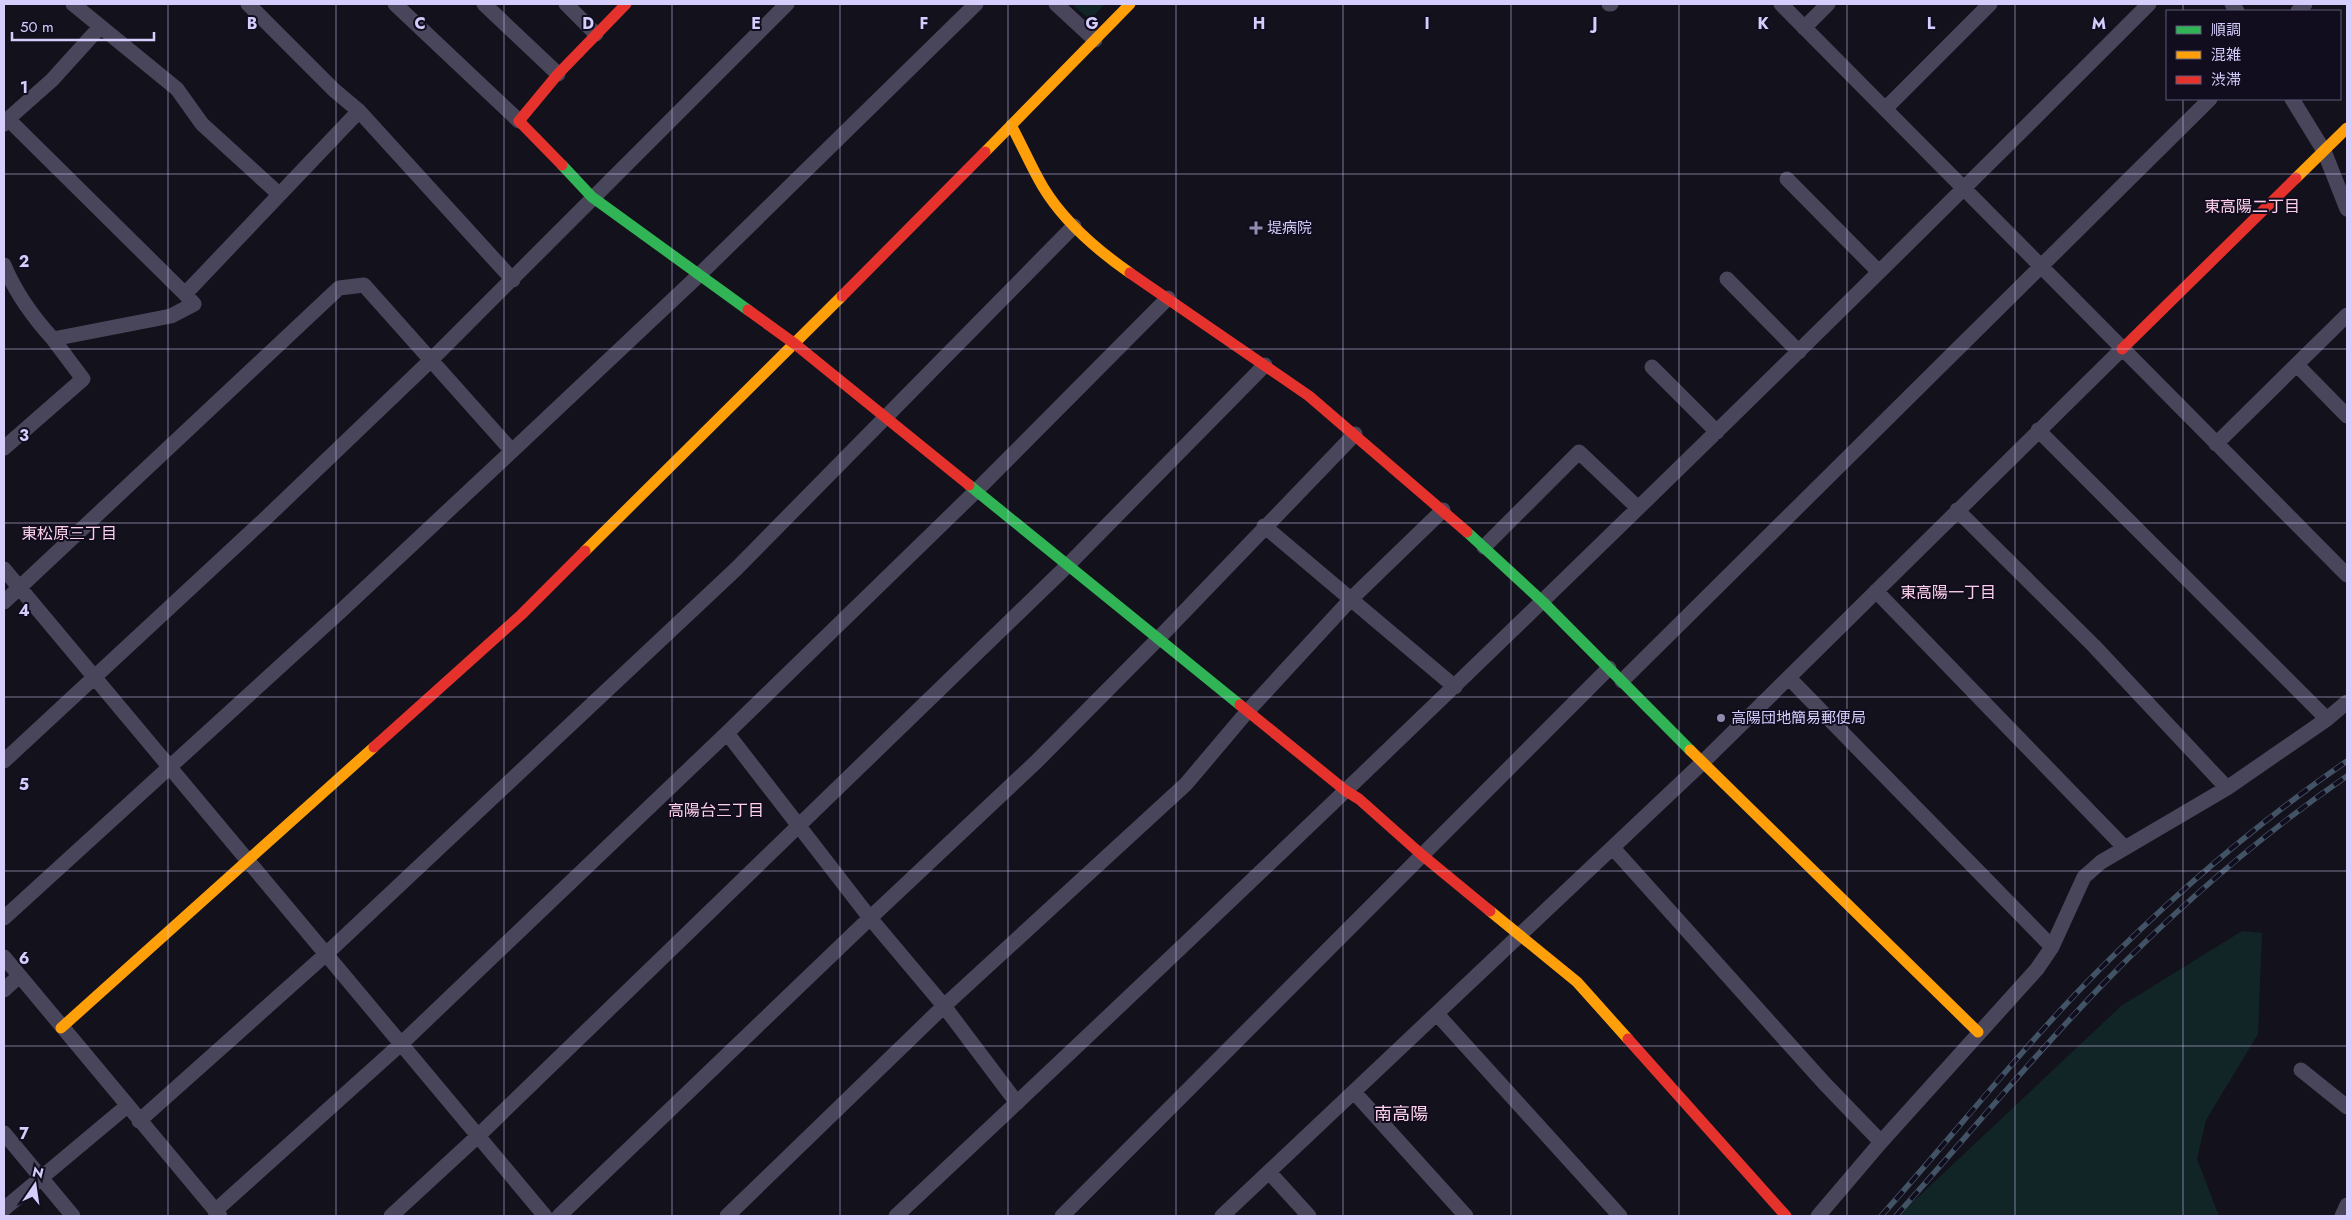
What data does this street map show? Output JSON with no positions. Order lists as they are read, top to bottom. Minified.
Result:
{"districts":["東高陽二丁目","東松原三丁目","東高陽一丁目","高陽台三丁目","南高陽"],"places":{"health":["堤病院"],"other":["高陽団地簡易郵便局"]},"legend":["順調","混雑","渋滞"],"scale_bar":"50 m","north":"top","grid":{"columns":["B","C","D","E","F","G","H","I","J","K","L","M"],"rows":["1","2","3","4","5","6","7"]}}
